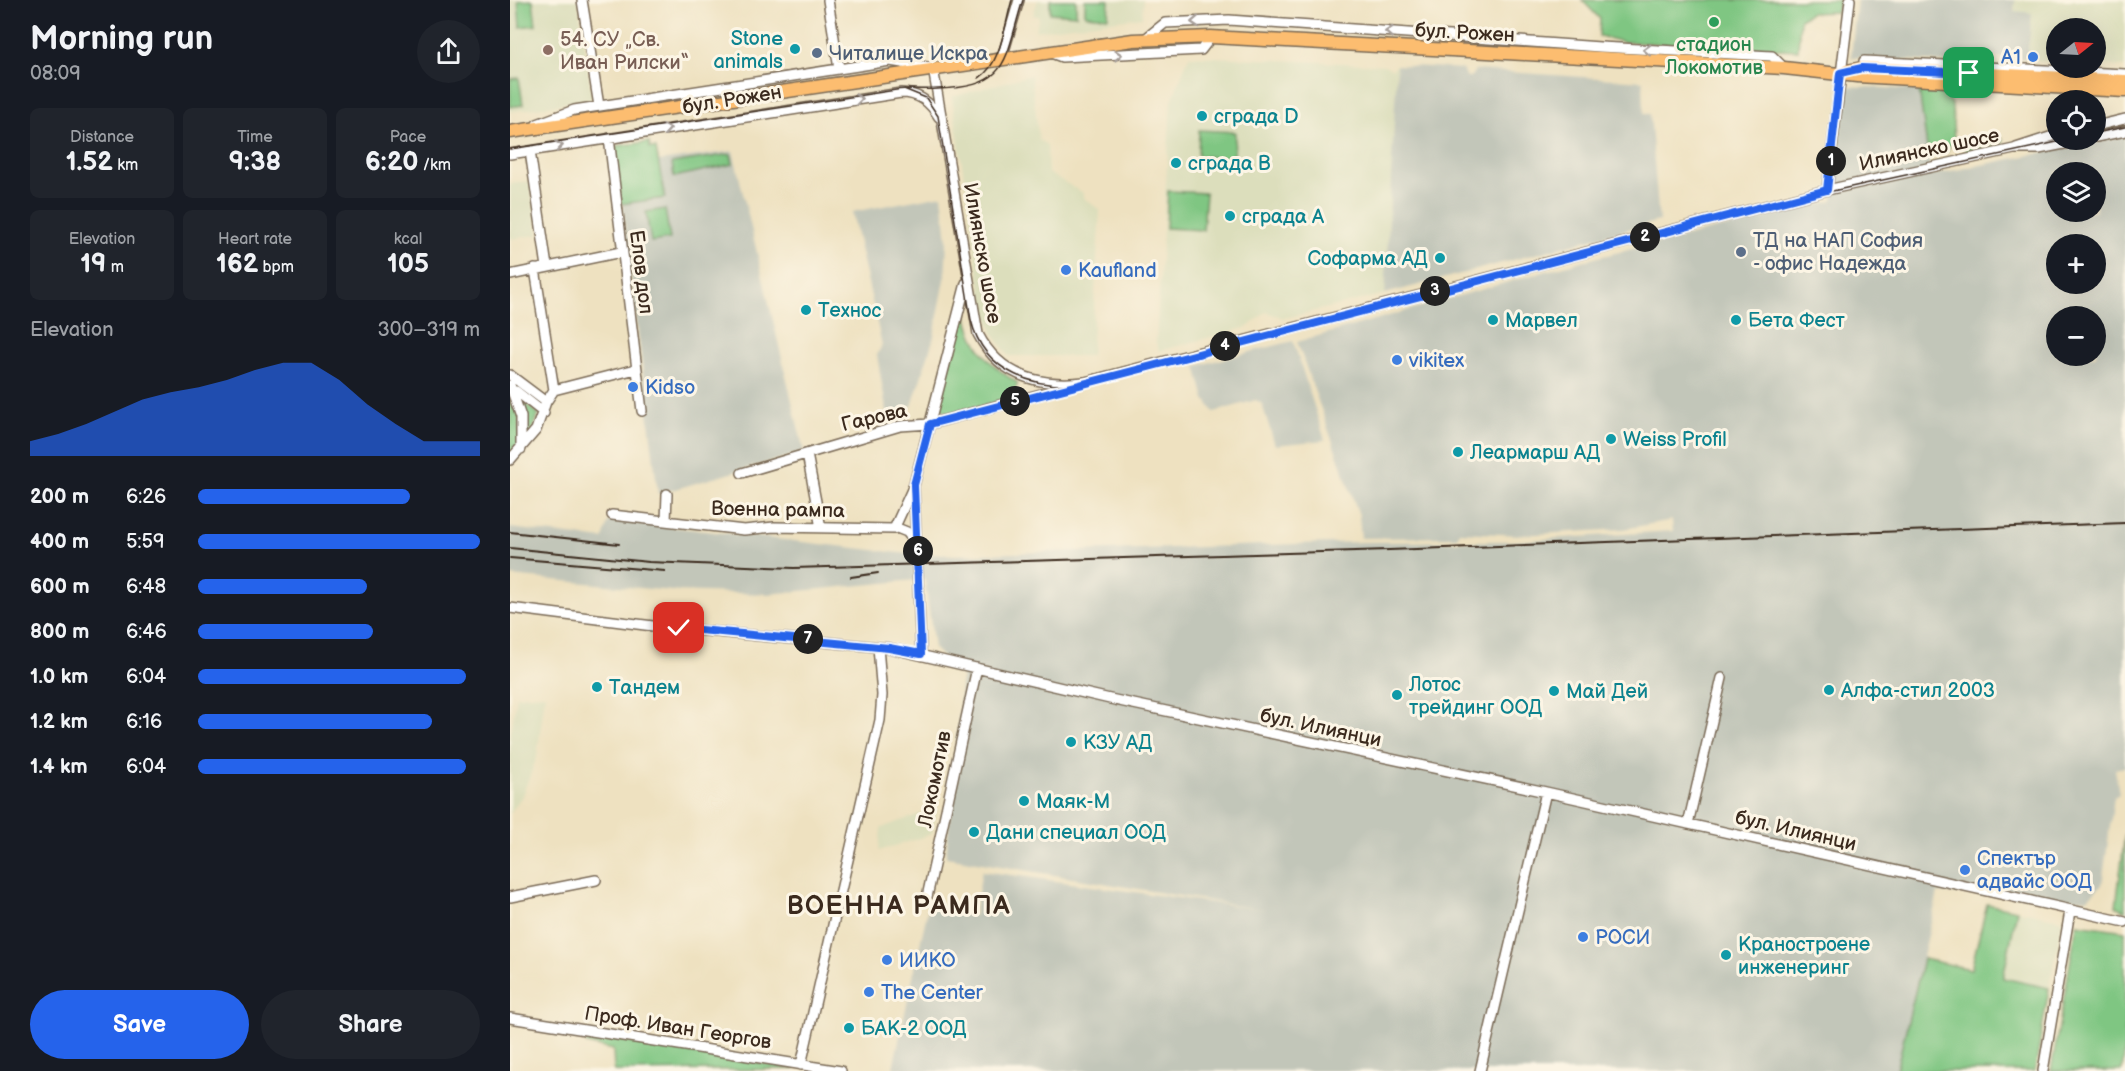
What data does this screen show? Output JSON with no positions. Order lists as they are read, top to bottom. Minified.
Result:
{"streets":{"main road":["бул. Рожен"],"street":["Илиянско шосе","Елов дол","Гарова","Военна рампа","бул. Илиянци","Локомотив","Проф. Иван Георгов"]},"crossings":[["бул. Рожен","Илиянско шосе"],["бул. Рожен","Елов дол"],["Илиянско шосе","Гарова"],["бул. Илиянци","Локомотив"]],"districts":["ВОЕННА РАМПА"],"places":["стадион Локомотив","Stone animals","54. СУ „Св. Иван Рилски“","Читалище Искра","A1","сграда D","сграда В","сграда А","ТД на НАП София - офис Надежда","Софарма АД","Kaufland","Технос","Марвел","Бета Фест","vikitex","Kidso","Weiss Profil","Леармарш АД","Тандем","Алфа-стил 2003","Май Дей","Лотос трейдинг ООД","КЗУ АД","Маяк-М","Дани специал ООД","Спектър адвайс ООД","РОСИ","Краностроене инженеринг","ИИКО","The Center","БАК-2 ООД"],"north":"right","page":{"heading":["Morning run","08:09"],"map_buttons":["+","−"],"stats":[["Distance","1.52 km"],["Time","9:38"],["Pace","6:20 /km"],["Elevation","19 m"],["Heart rate","162 bpm"],["kcal","105"]],"pins":["1","2","3","4","5","6","7"],"chart":["Elevation","300–319 m"],"list":[{"name":"200 m","note":"6:26"},{"name":"400 m","note":"5:59"},{"name":"600 m","note":"6:48"},{"name":"800 m","note":"6:46"},{"name":"1.0 km","note":"6:04"},{"name":"1.2 km","note":"6:16"},{"name":"1.4 km","note":"6:04"}],"buttons":["Save","Share"]}}
